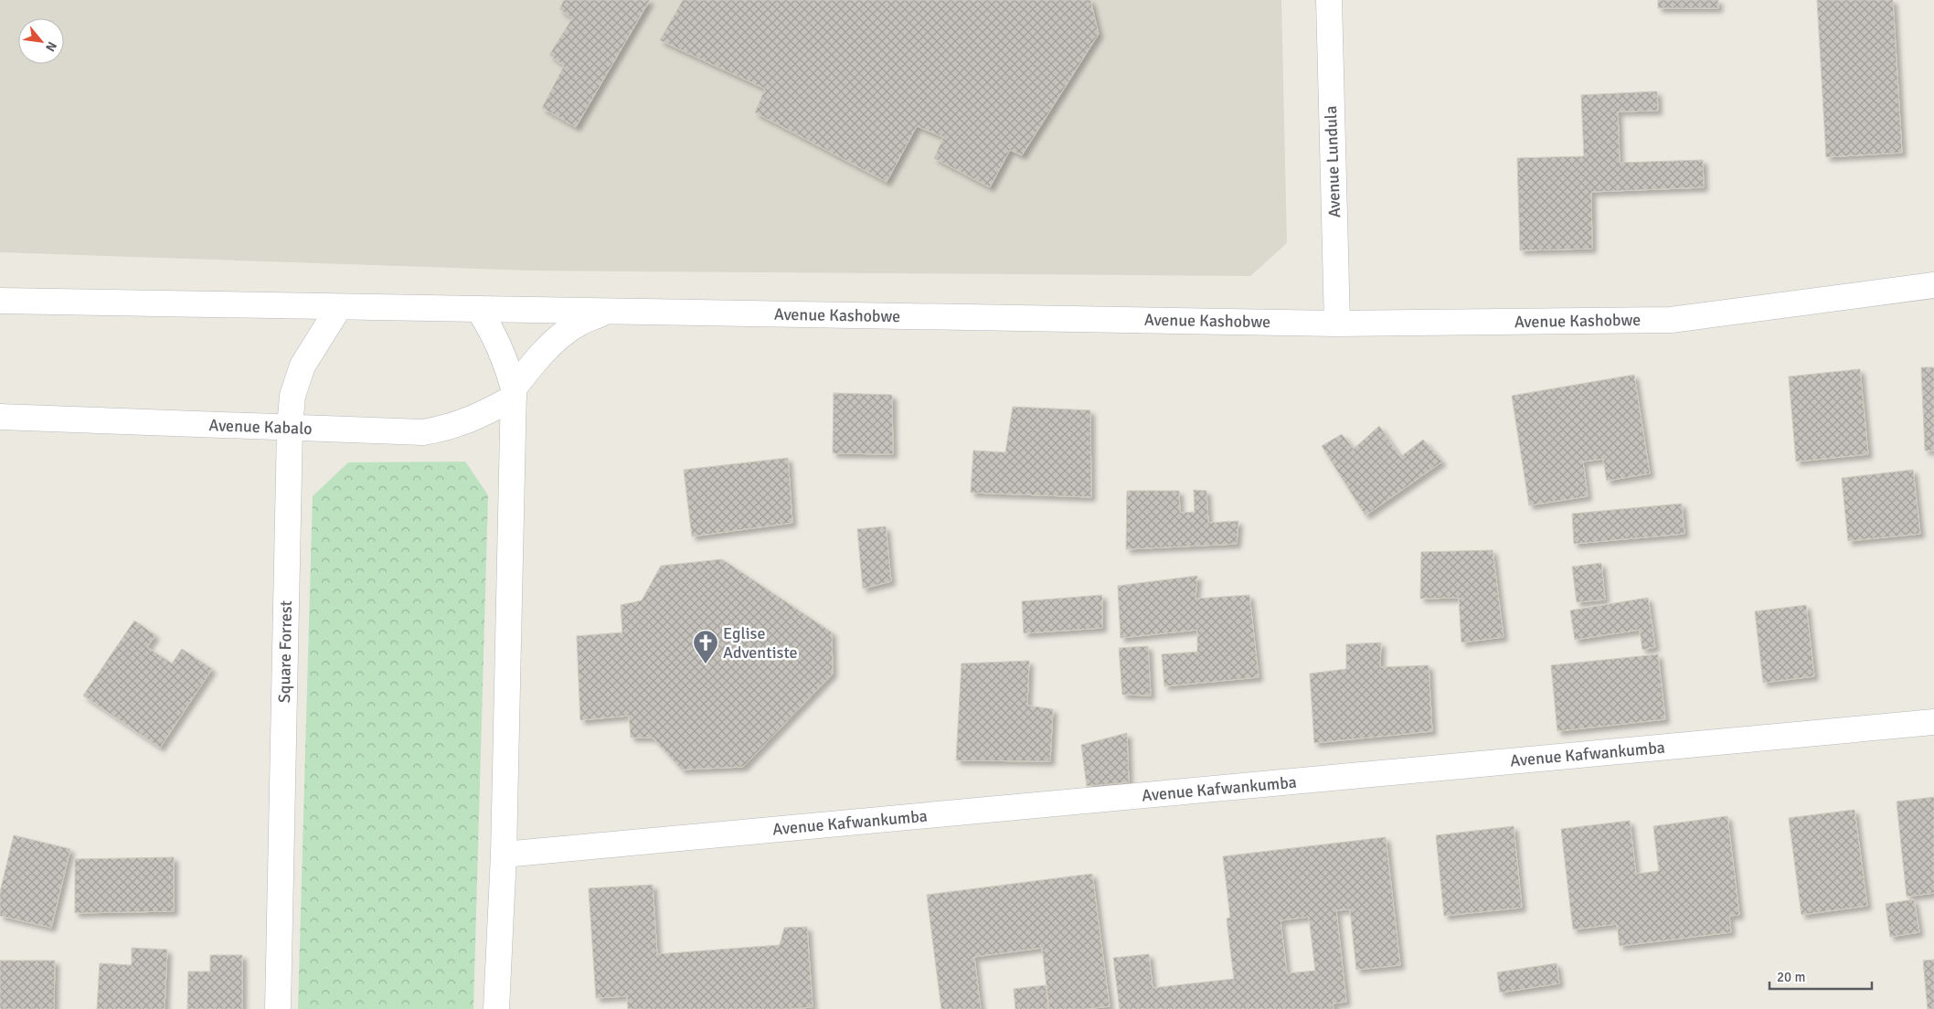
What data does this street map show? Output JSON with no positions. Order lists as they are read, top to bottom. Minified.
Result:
{"streets":{"street":["Avenue Lundula","Avenue Kashobwe","Avenue Kabalo","Square Forrest","Avenue Kafwankumba"]},"crossings":[["Avenue Lundula","Avenue Kashobwe"],["Avenue Kabalo","Square Forrest"]],"places":{"church":["Eglise Adventiste"]},"scale_bar":"20 m","north":"bottom right"}
